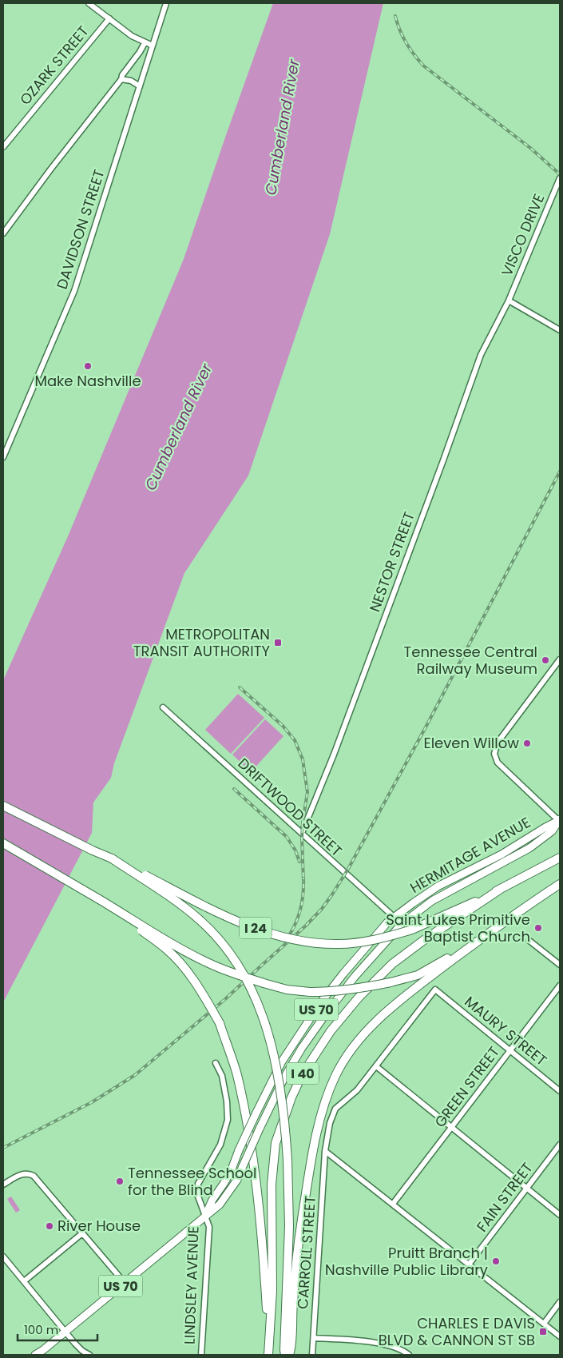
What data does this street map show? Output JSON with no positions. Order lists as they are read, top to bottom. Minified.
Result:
{"streets":{"highway":["I 24","I 40"],"main road":["HERMITAGE AVENUE","US 70"],"street":["OZARK STREET","DAVIDSON STREET","VISCO DRIVE","NESTOR STREET","DRIFTWOOD STREET","MAURY STREET","GREEN STREET","FAIN STREET","CARROLL STREET","LINDSLEY AVENUE"]},"crossings":[["VISCO DRIVE","NESTOR STREET"],["NESTOR STREET","DRIFTWOOD STREET"],["DRIFTWOOD STREET","HERMITAGE AVENUE"],["HERMITAGE AVENUE","LINDSLEY AVENUE"],["I 24","I 40"],["MAURY STREET","GREEN STREET"],["MAURY STREET","CARROLL STREET"]],"water":["Cumberland River"],"places":{"other":["Make Nashville","Tennessee Central Railway Museum","Eleven Willow","Saint Lukes Primitive Baptist Church","Tennessee School for the Blind","River House","Pruitt Branch | Nashville Public Library"],"transit":["METROPOLITAN TRANSIT AUTHORITY","CHARLES E DAVIS BLVD & CANNON ST SB"]},"scale_bar":"100 m"}
